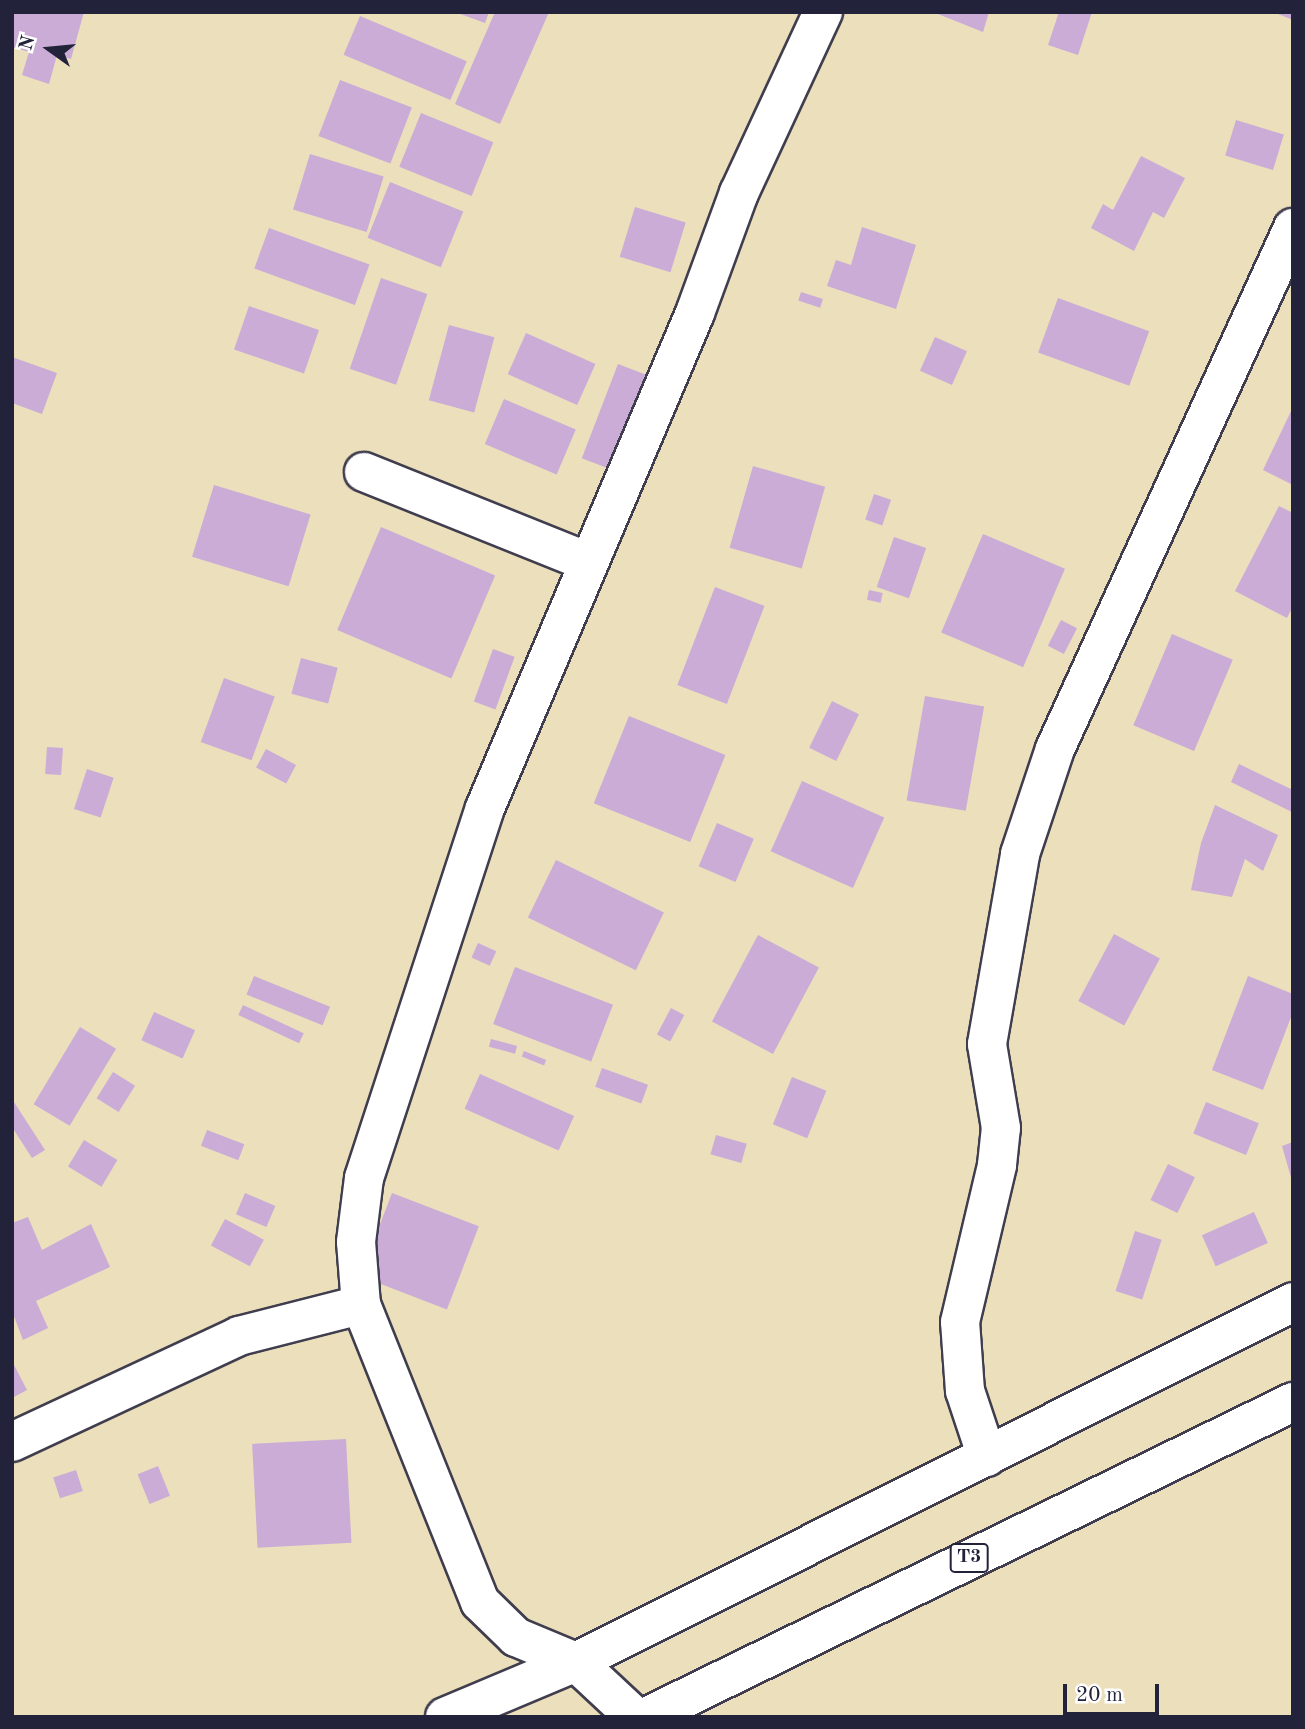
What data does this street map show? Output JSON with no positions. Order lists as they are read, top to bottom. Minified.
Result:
{"streets":{"main road":["T3"]},"scale_bar":"20 m","north":"left"}
